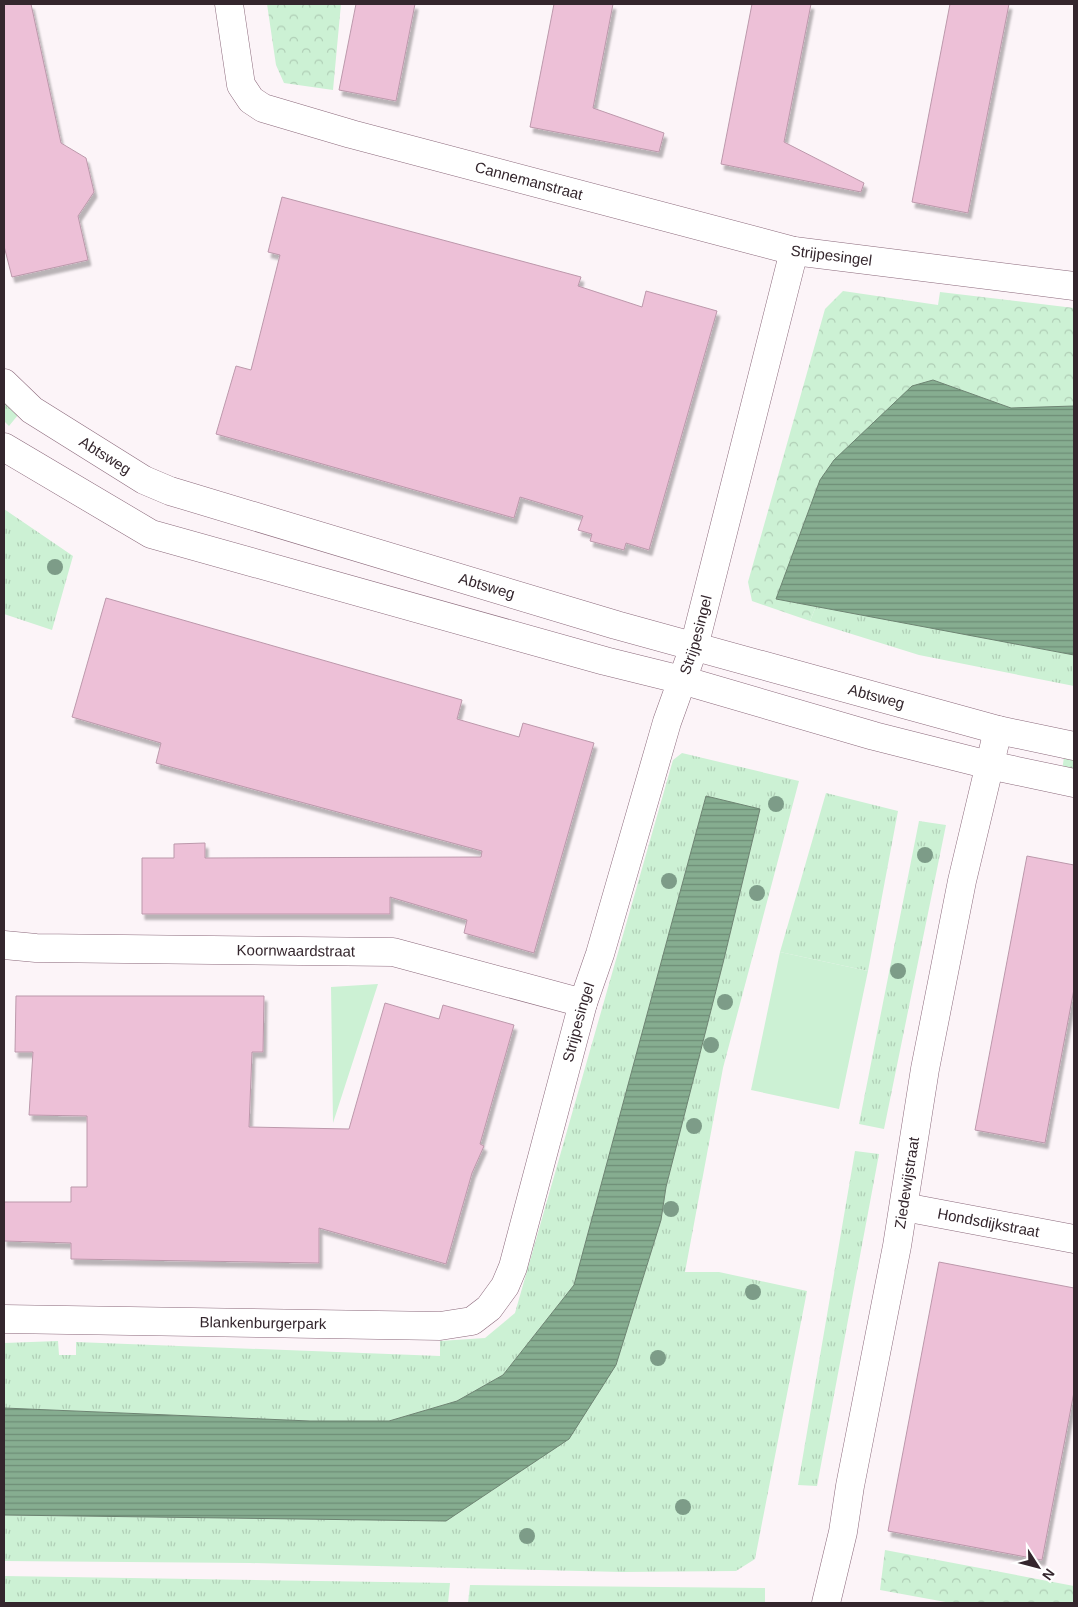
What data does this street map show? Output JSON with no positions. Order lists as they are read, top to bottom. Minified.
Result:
{"streets":{"street":["Cannemanstraat","Strijpesingel","Abtsweg","Koornwaardstraat","Ziedewijstraat","Hondsdijkstraat","Blankenburgerpark"]},"crossings":[["Cannemanstraat","Strijpesingel"],["Strijpesingel","Abtsweg"],["Strijpesingel","Koornwaardstraat"],["Strijpesingel","Blankenburgerpark"],["Ziedewijstraat","Hondsdijkstraat"]],"north":"bottom right"}
